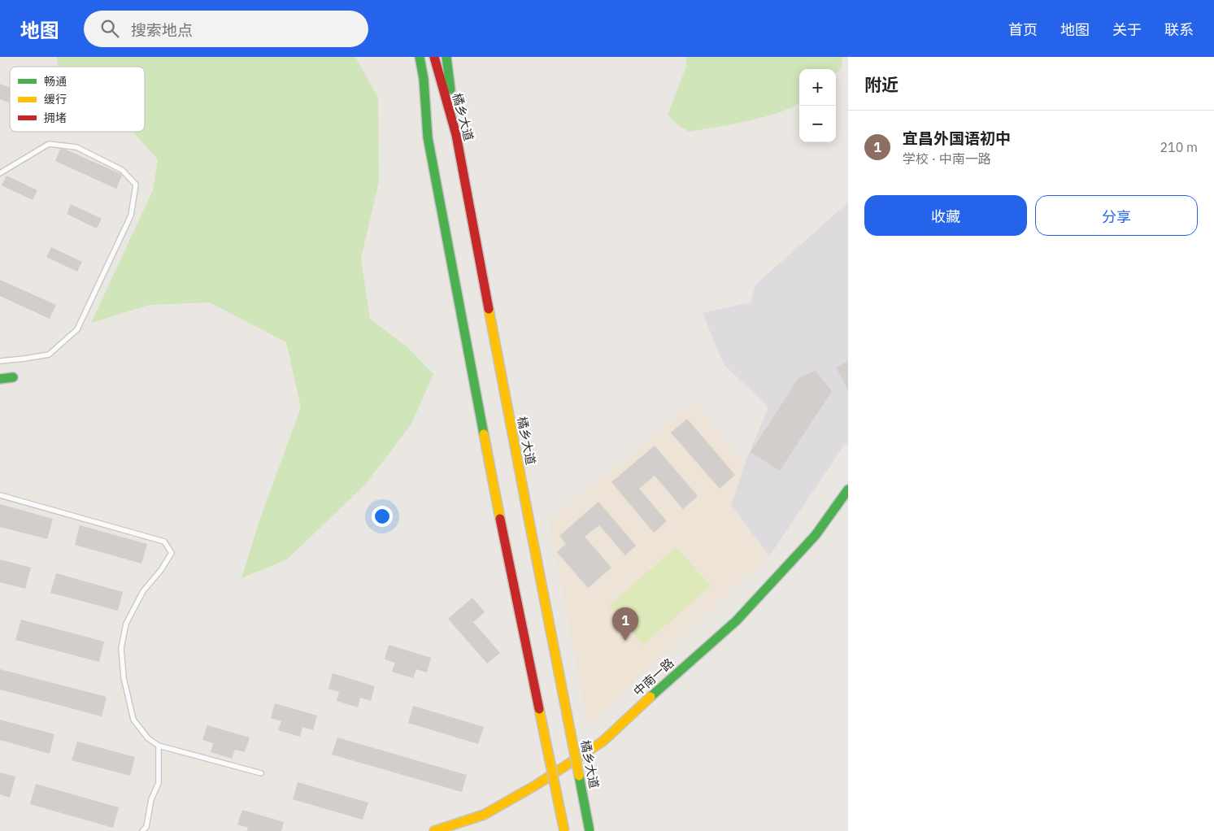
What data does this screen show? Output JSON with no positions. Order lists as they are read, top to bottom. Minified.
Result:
{"streets":{"main road":["橘乡大道","中南一路"]},"legend":["畅通","缓行","拥堵"],"page":{"header":"地图","search":"搜索地点","nav":["首页","地图","关于","联系"],"heading":"附近","map_buttons":["+","−"],"list":[{"mark":"1","name":"宜昌外国语初中","note":"学校 · 中南一路","value":"210 m"}],"buttons":["收藏","分享"],"pins":"1"}}
